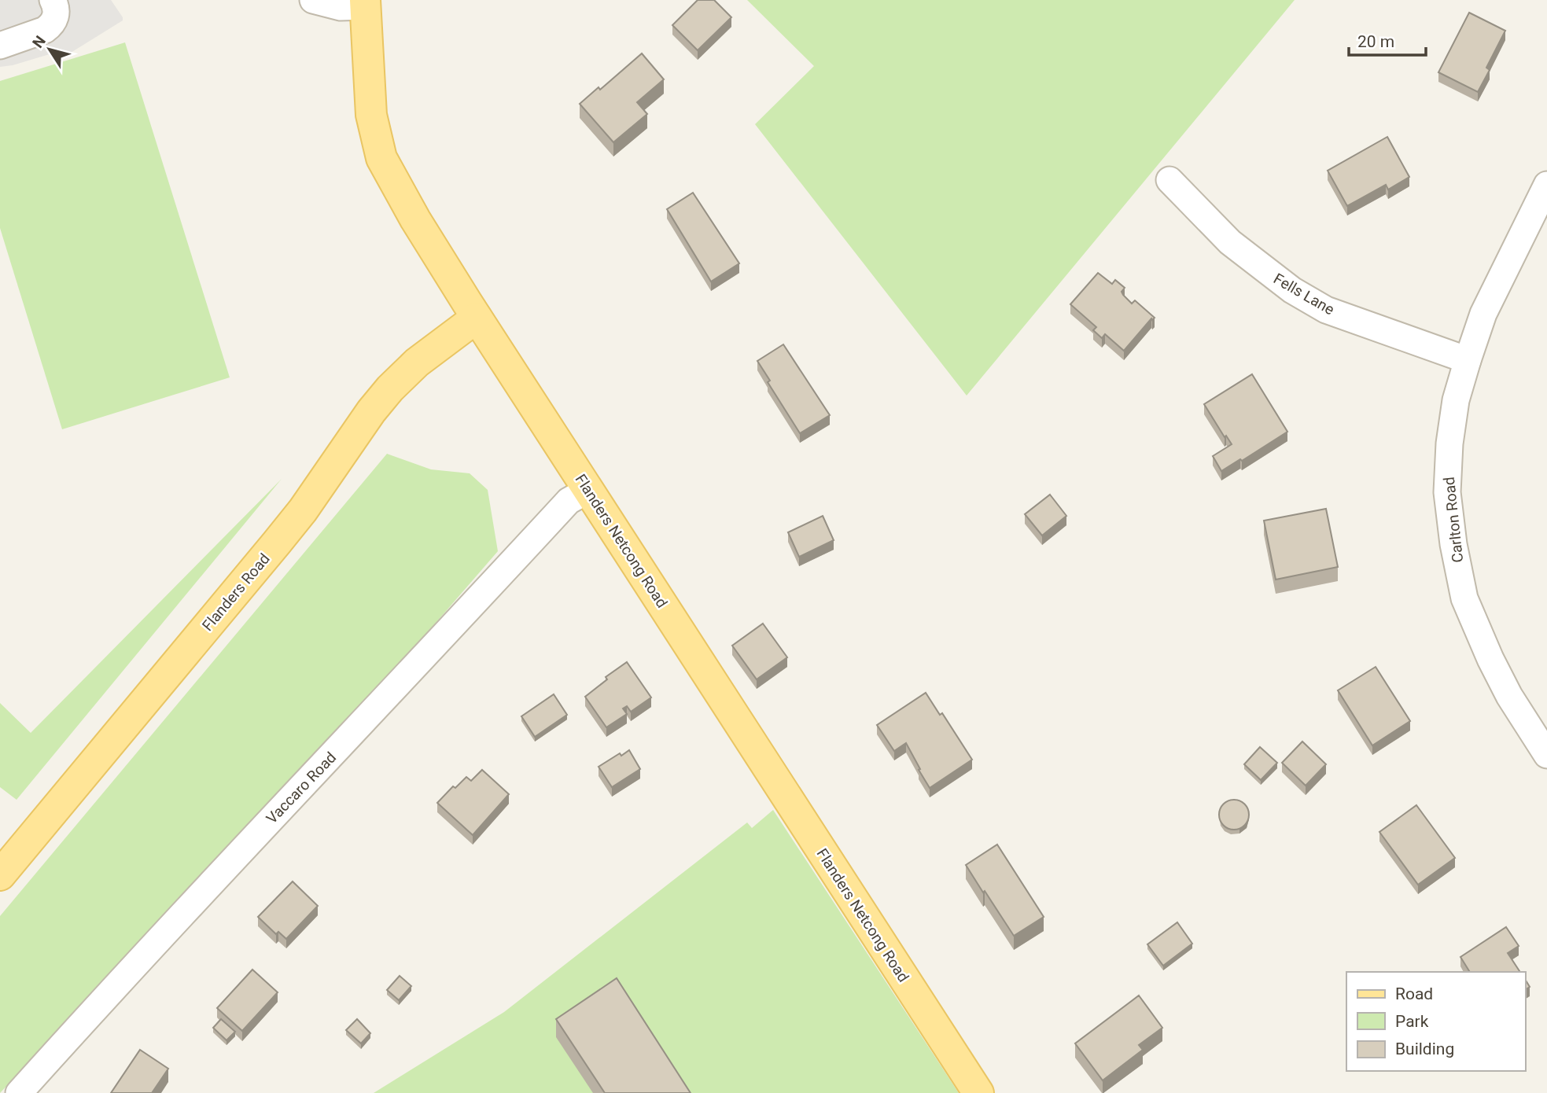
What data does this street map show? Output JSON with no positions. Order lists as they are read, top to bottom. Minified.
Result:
{"streets":{"main road":["Flanders Netcong Road","Flanders Road"],"street":["Fells Lane","Carlton Road","Vaccaro Road"]},"crossings":[["Fells Lane","Carlton Road"],["Flanders Netcong Road","Flanders Road"],["Flanders Netcong Road","Vaccaro Road"]],"legend":["Road","Park","Building"],"scale_bar":"20 m","north":"top left"}
